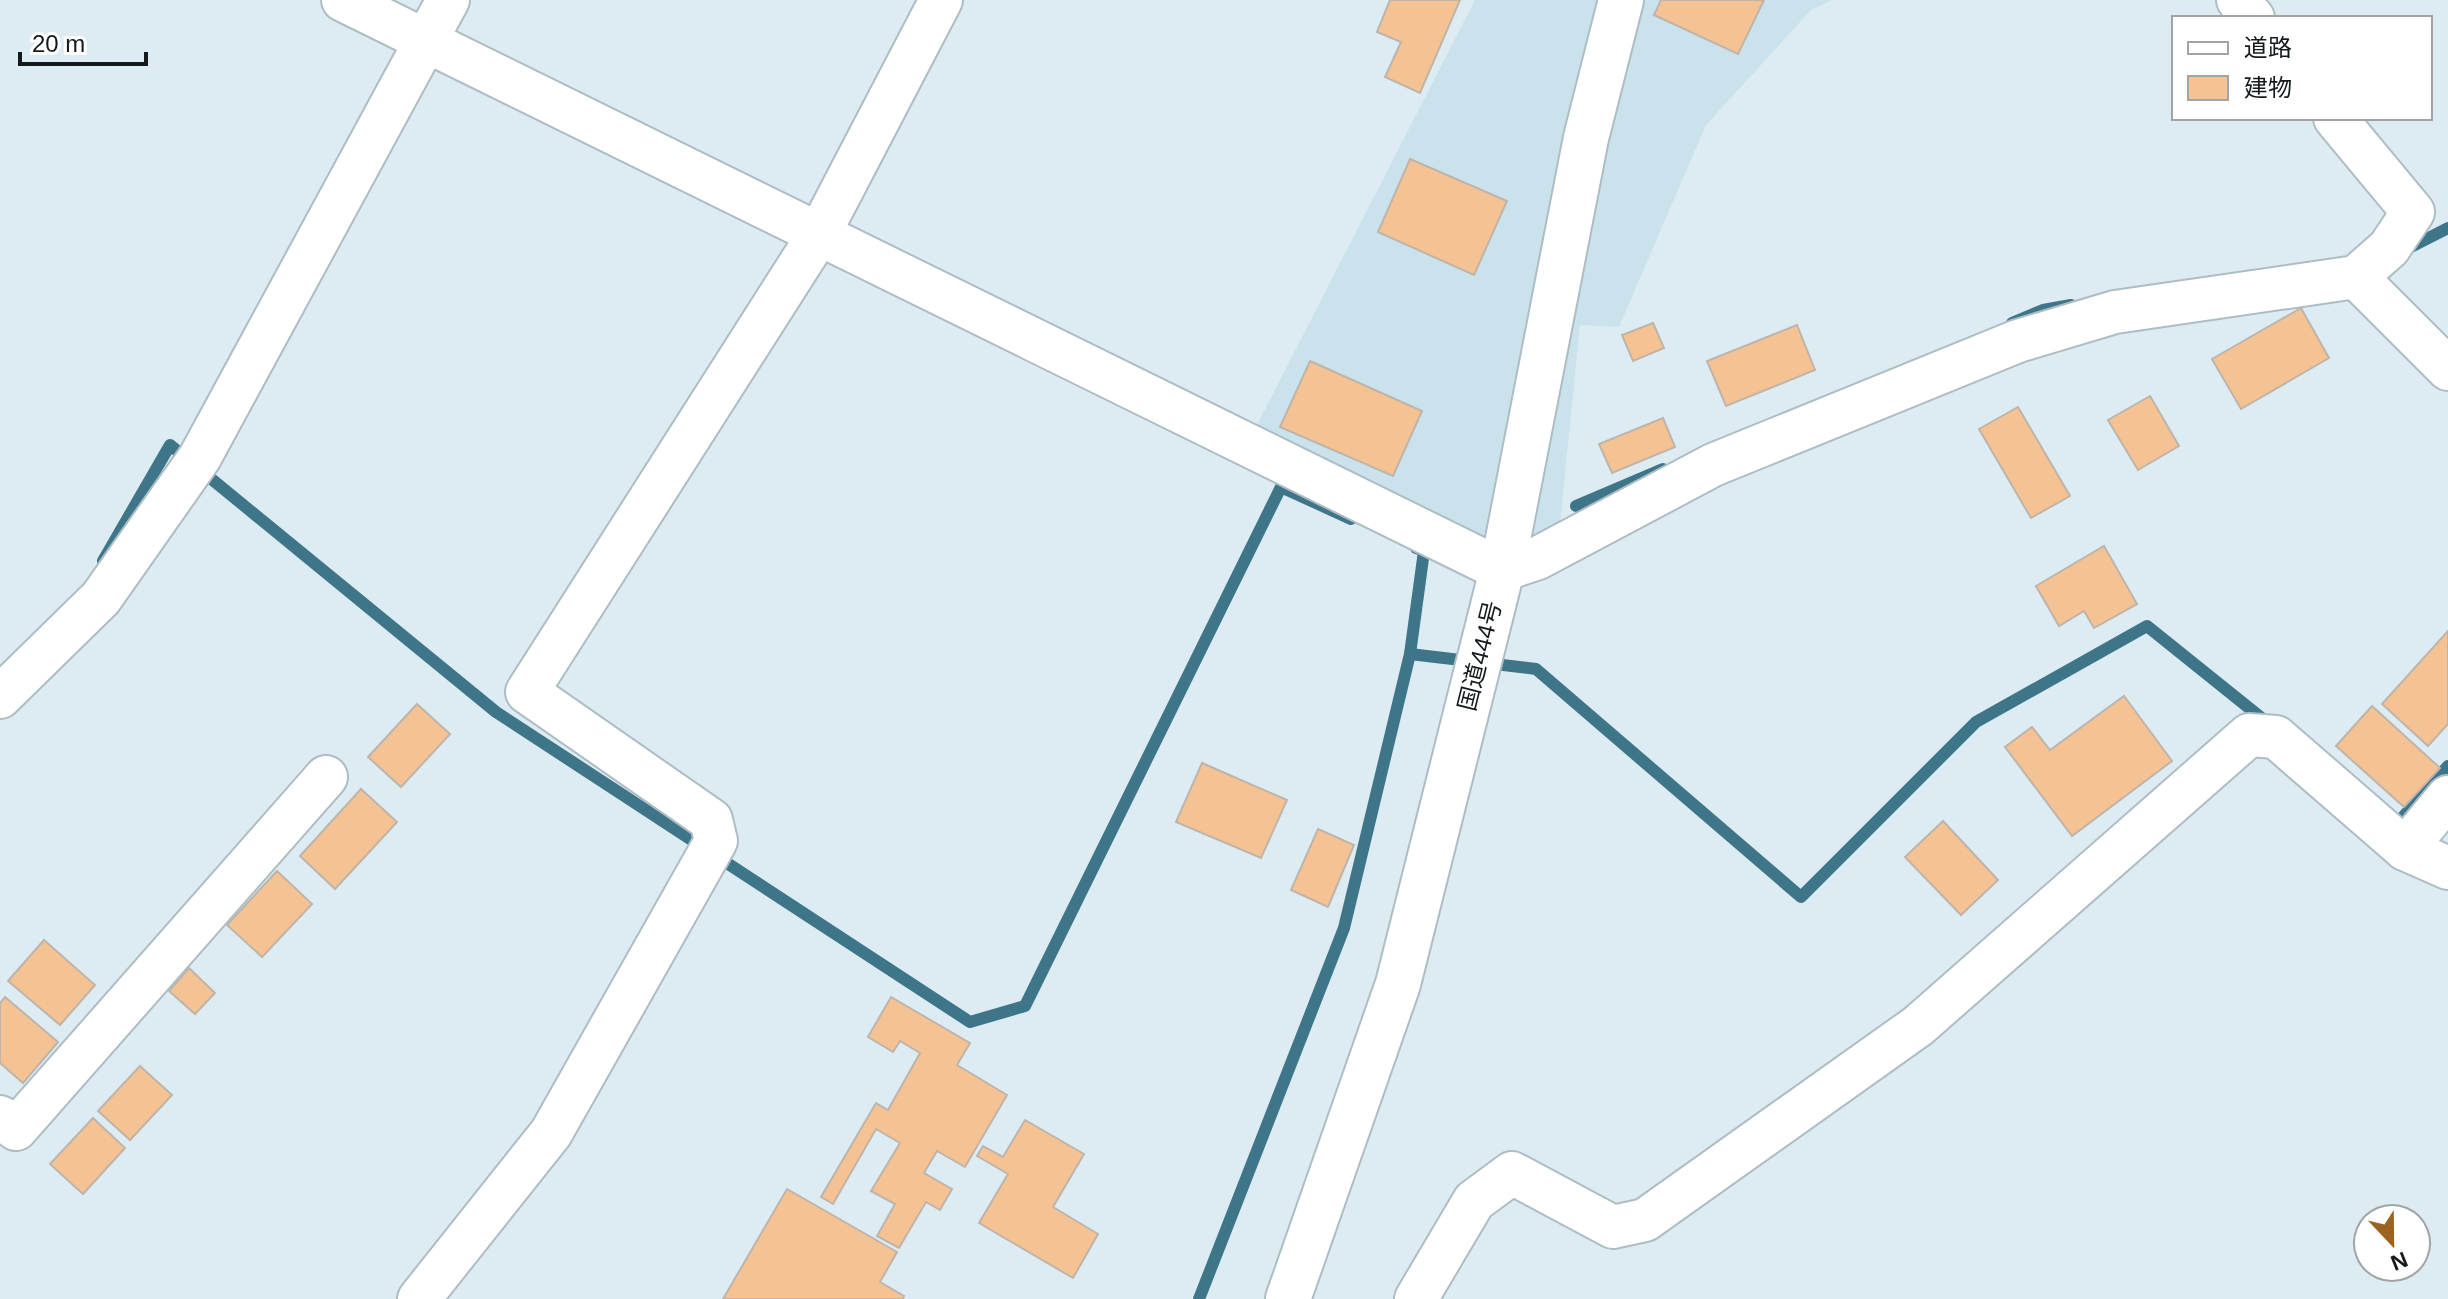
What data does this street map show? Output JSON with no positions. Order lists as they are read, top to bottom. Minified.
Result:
{"streets":{"highway":["国道444号"]},"legend":["道路","建物"],"scale_bar":"20 m","north":"bottom"}
